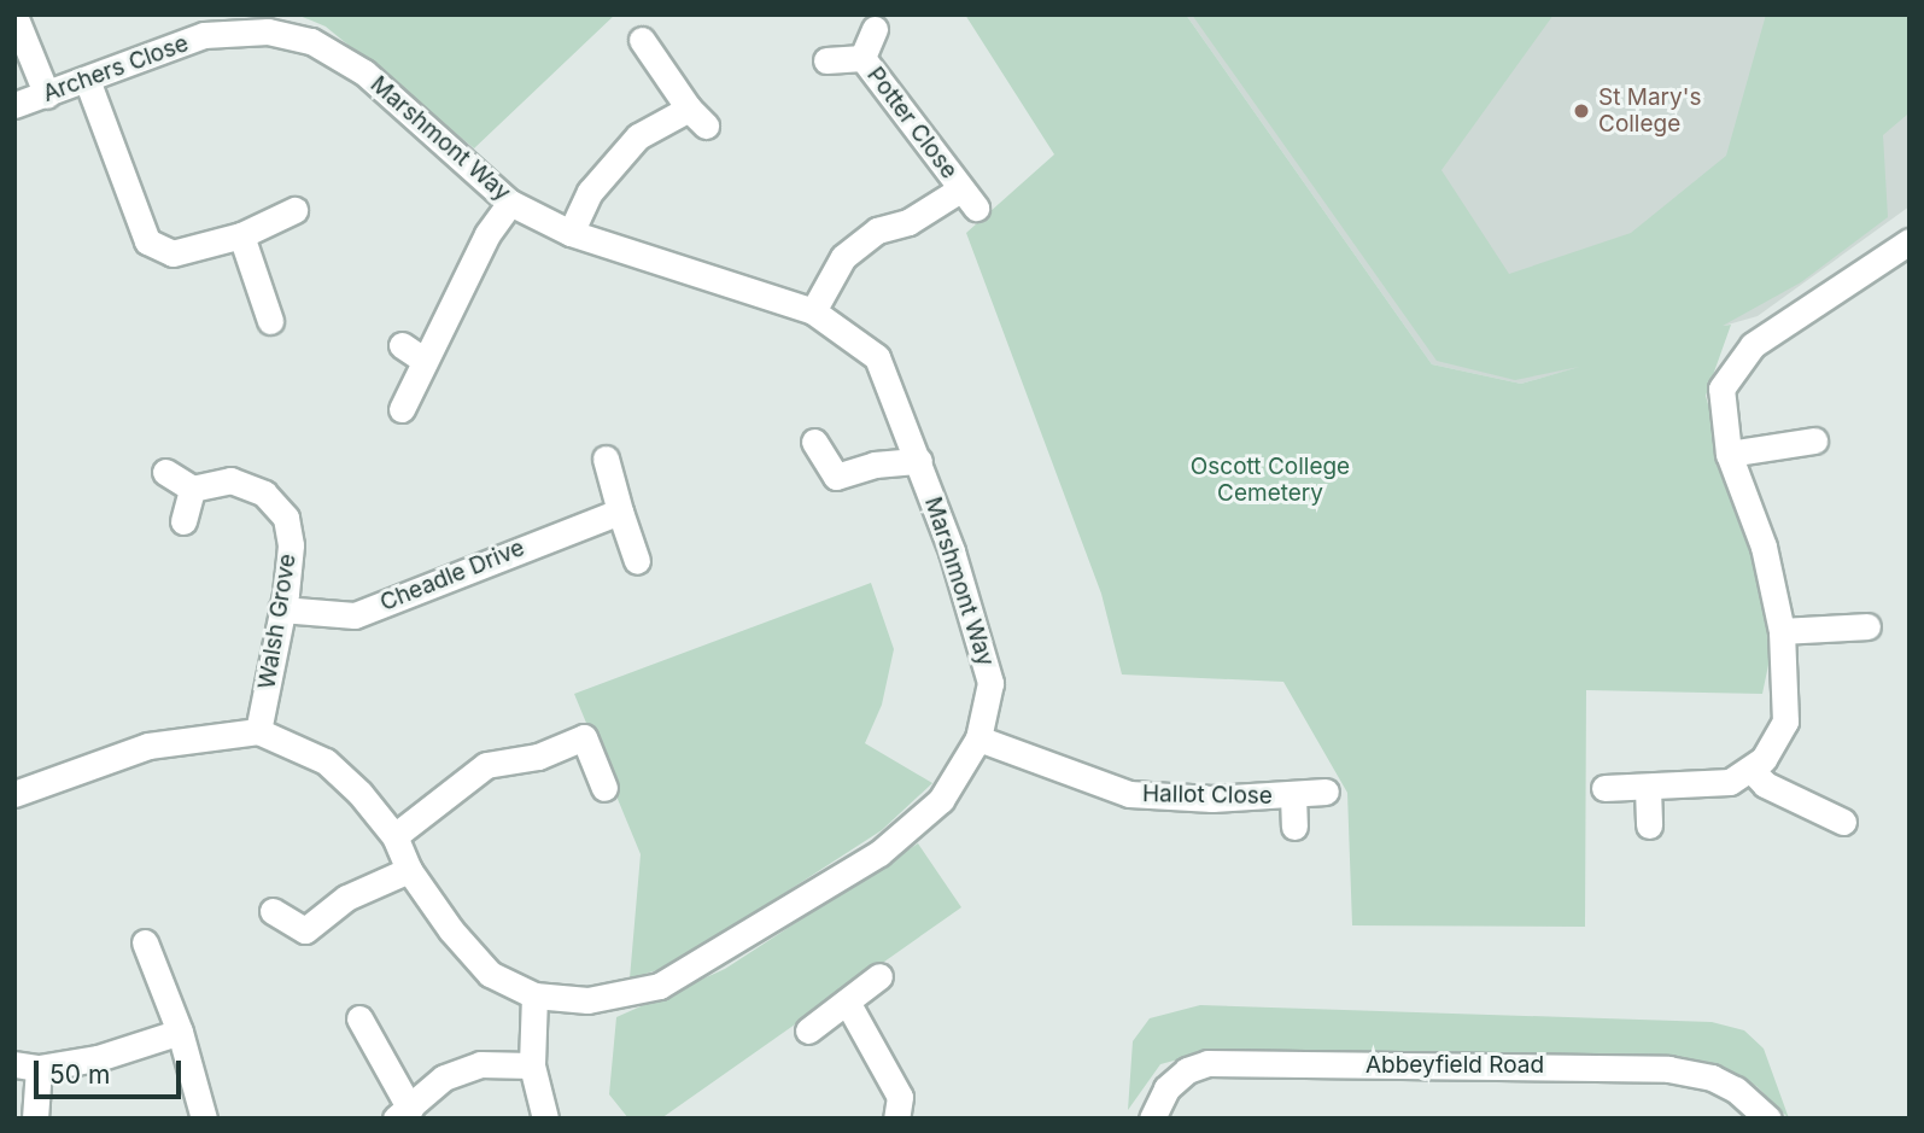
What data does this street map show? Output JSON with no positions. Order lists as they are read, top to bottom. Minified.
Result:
{"streets":{"street":["Archers Close","Potter Close","Marshmont Way","Cheadle Drive","Walsh Grove","Hallot Close","Abbeyfield Road"]},"crossings":[["Archers Close","Marshmont Way"],["Potter Close","Marshmont Way"],["Marshmont Way","Walsh Grove"],["Marshmont Way","Hallot Close"],["Cheadle Drive","Walsh Grove"]],"parks":["Oscott College Cemetery"],"places":["St Mary's College"],"scale_bar":"50 m"}
